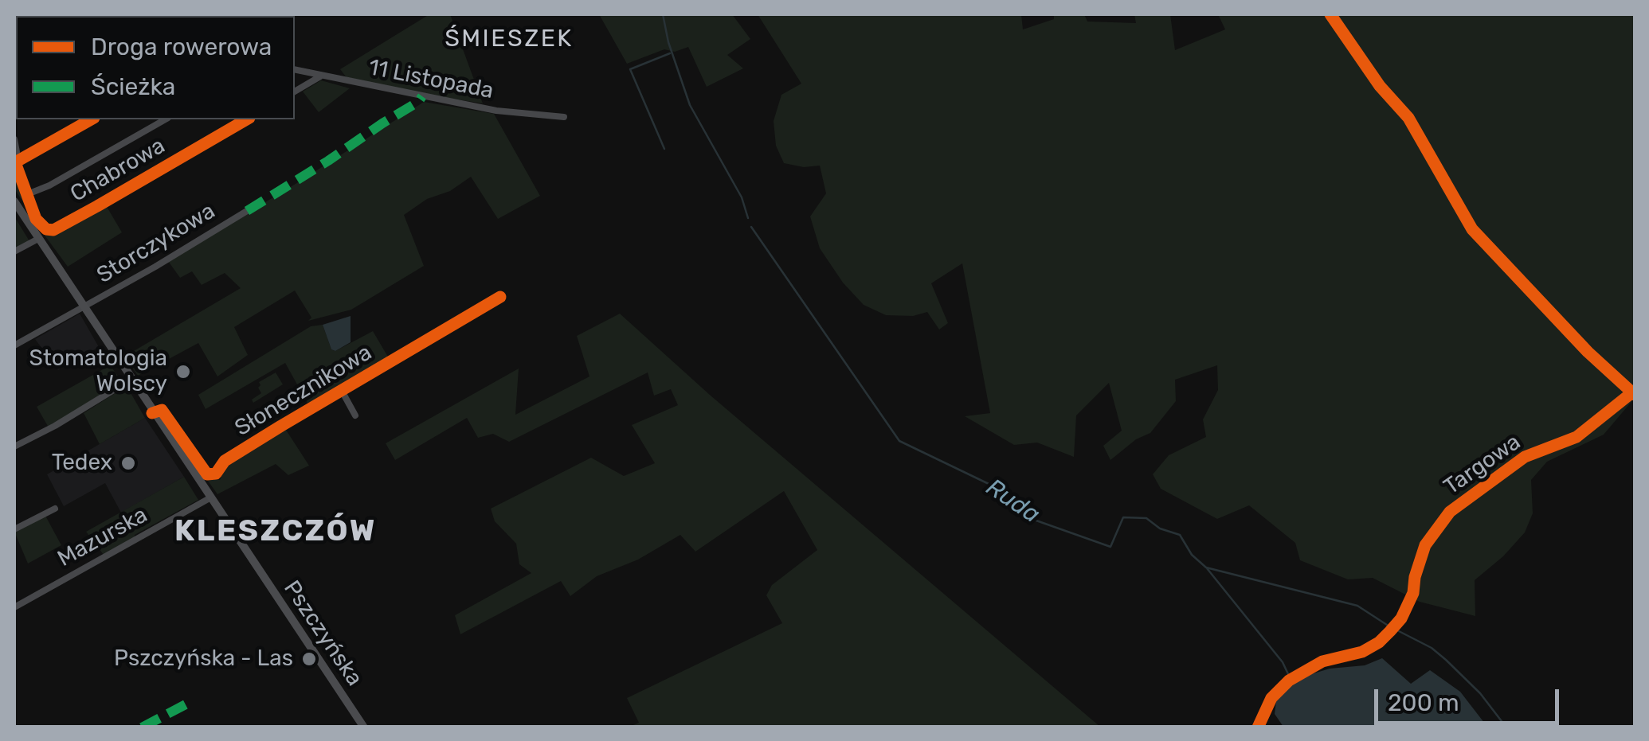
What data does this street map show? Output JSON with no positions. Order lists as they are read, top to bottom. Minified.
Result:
{"streets":{"main road":["Pszczyńska"],"street":["11 Listopada","Chabrowa","Storczykowa","Słonecznikowa","Targowa","Mazurska"]},"crossings":[["Storczykowa","Pszczyńska"],["Słonecznikowa","Pszczyńska"],["Mazurska","Pszczyńska"]],"districts":["ŚMIESZEK","KLESZCZÓW"],"water":["Ruda"],"places":["Stomatologia Wolscy","Tedex","Pszczyńska - Las"],"legend":["Droga rowerowa","Ścieżka"],"scale_bar":"200 m"}
